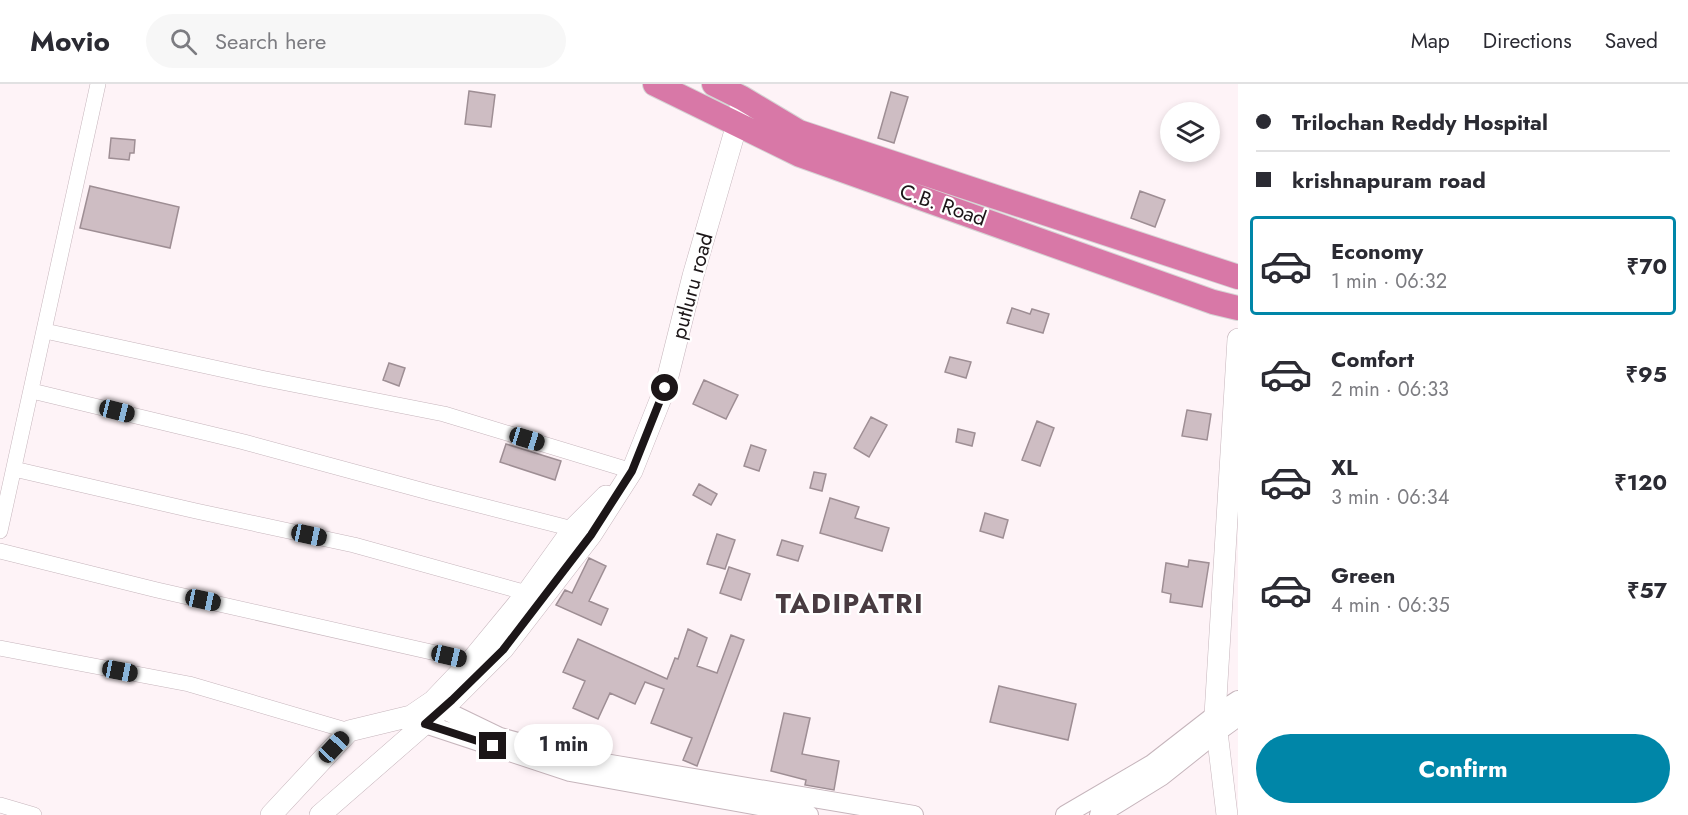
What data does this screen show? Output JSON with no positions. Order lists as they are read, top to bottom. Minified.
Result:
{"streets":{"highway":["C.B. Road"],"main road":["putluru road"]},"crossings":[["C.B. Road","putluru road"]],"districts":["TADIPATRI"],"page":{"header":"Movio","search":"Search here","nav":["Map","Directions","Saved"],"banner":["Trilochan Reddy Hospital","krishnapuram road"],"list":[{"name":"Economy","note":"1 min · 06:32","value":"₹70"},{"name":"Comfort","note":"2 min · 06:33","value":"₹95"},{"name":"XL","note":"3 min · 06:34","value":"₹120"},{"name":"Green","note":"4 min · 06:35","value":"₹57"}],"buttons":"Confirm","bubble":"1 min"}}
